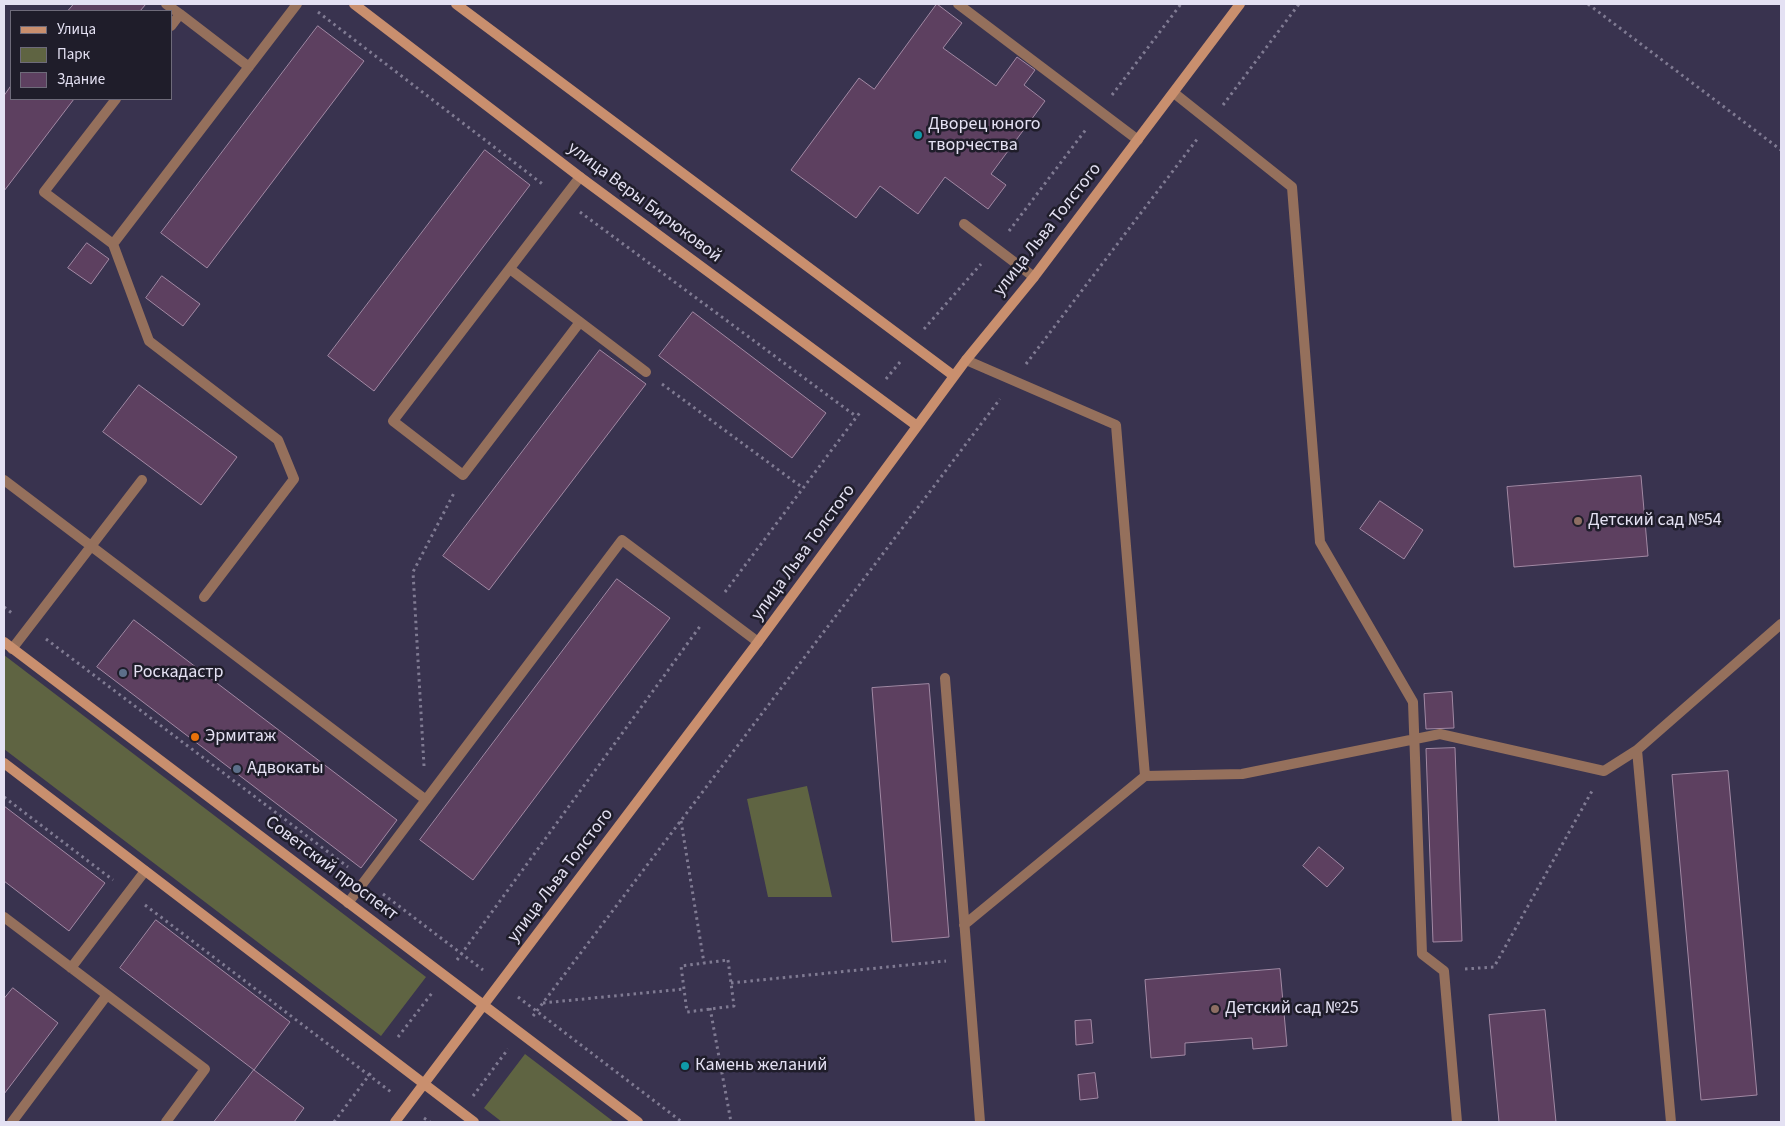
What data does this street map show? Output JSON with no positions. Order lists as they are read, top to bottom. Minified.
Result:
{"streets":{"street":["улица Веры Бирюковой","улица Льва Толстого","Советский проспект"]},"crossings":[["улица Веры Бирюковой","улица Льва Толстого"],["улица Льва Толстого","Советский проспект"]],"places":["Дворец юного творчества","Детский сад №54","Роскадастр","Эрмитаж","Адвокаты","Детский сад №25","Камень желаний"],"legend":["Улица","Парк","Здание"]}
